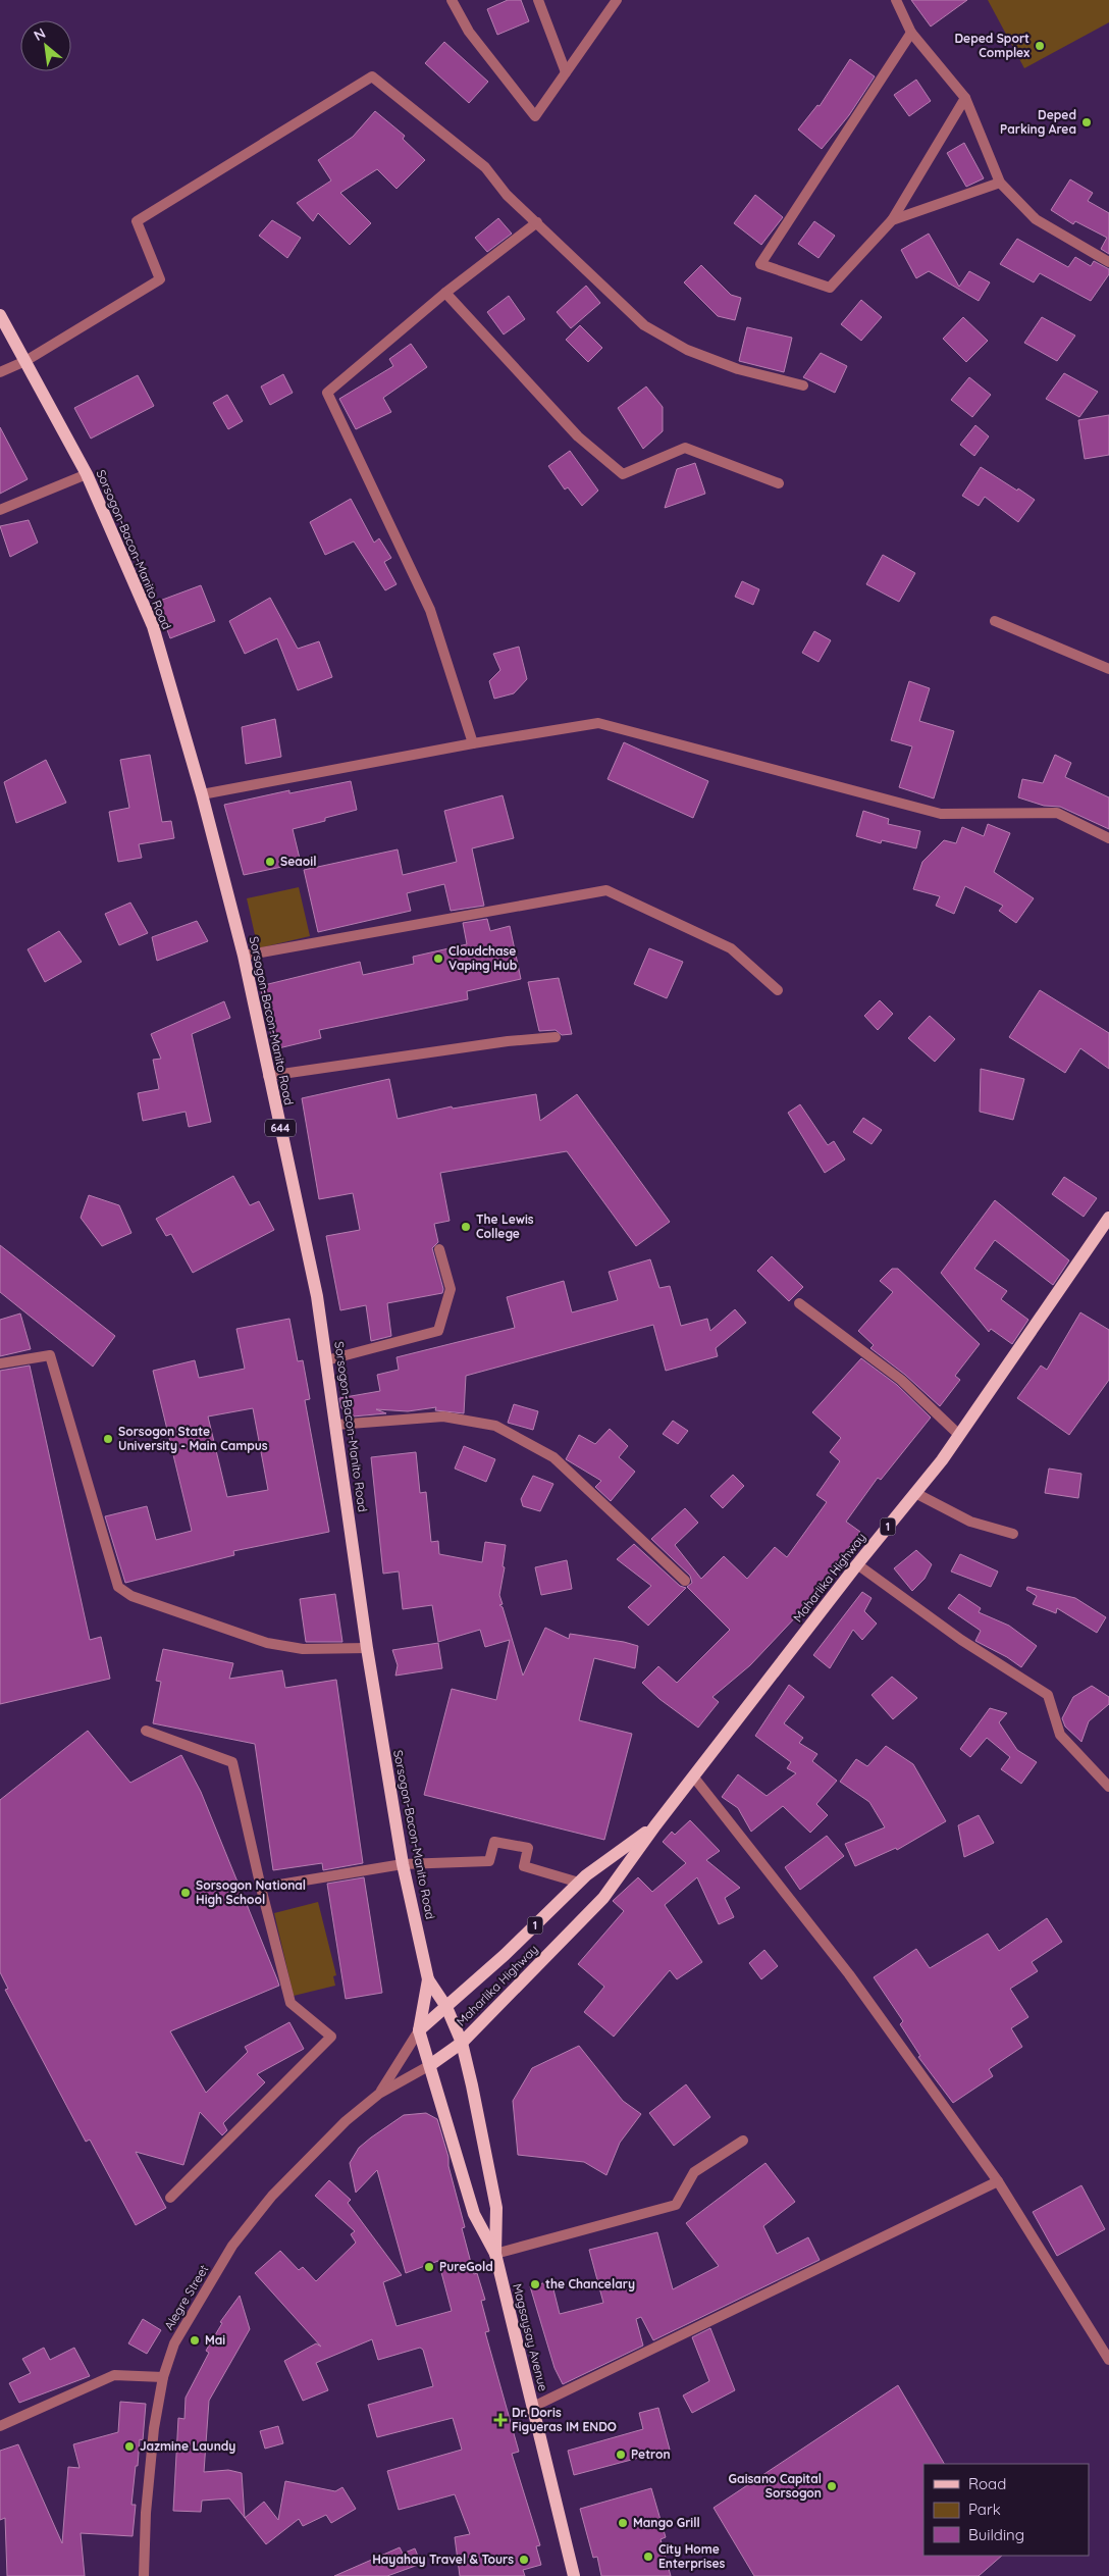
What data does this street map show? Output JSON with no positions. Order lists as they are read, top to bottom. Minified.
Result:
{"streets":{"main road":["Sorsogon-Bacon-Manito Road","644","1","Maharlika Highway","Magsaysay Avenue"],"street":["Alegre Street"]},"crossings":[["Sorsogon-Bacon-Manito Road","Maharlika Highway"],["Sorsogon-Bacon-Manito Road","Alegre Street"],["Sorsogon-Bacon-Manito Road","Magsaysay Avenue"],["Maharlika Highway","Alegre Street"],["Maharlika Highway","Magsaysay Avenue"],["Alegre Street","Magsaysay Avenue"]],"places":{"other":["Deped Sport Complex","Deped Parking Area","Seaoil","Cloudchase Vaping Hub","The Lewis College","Sorsogon State University - Main Campus","Sorsogon National High School","PureGold","the Chancelary","Mai","Jazmine Laundy","Petron","Gaisano Capital Sorsogon","Mango Grill","City Home Enterprises","Hayahay Travel & Tours"],"health":["Dr. Doris Figueras IM ENDO"]},"legend":["Road","Park","Building"],"north":"top left"}
